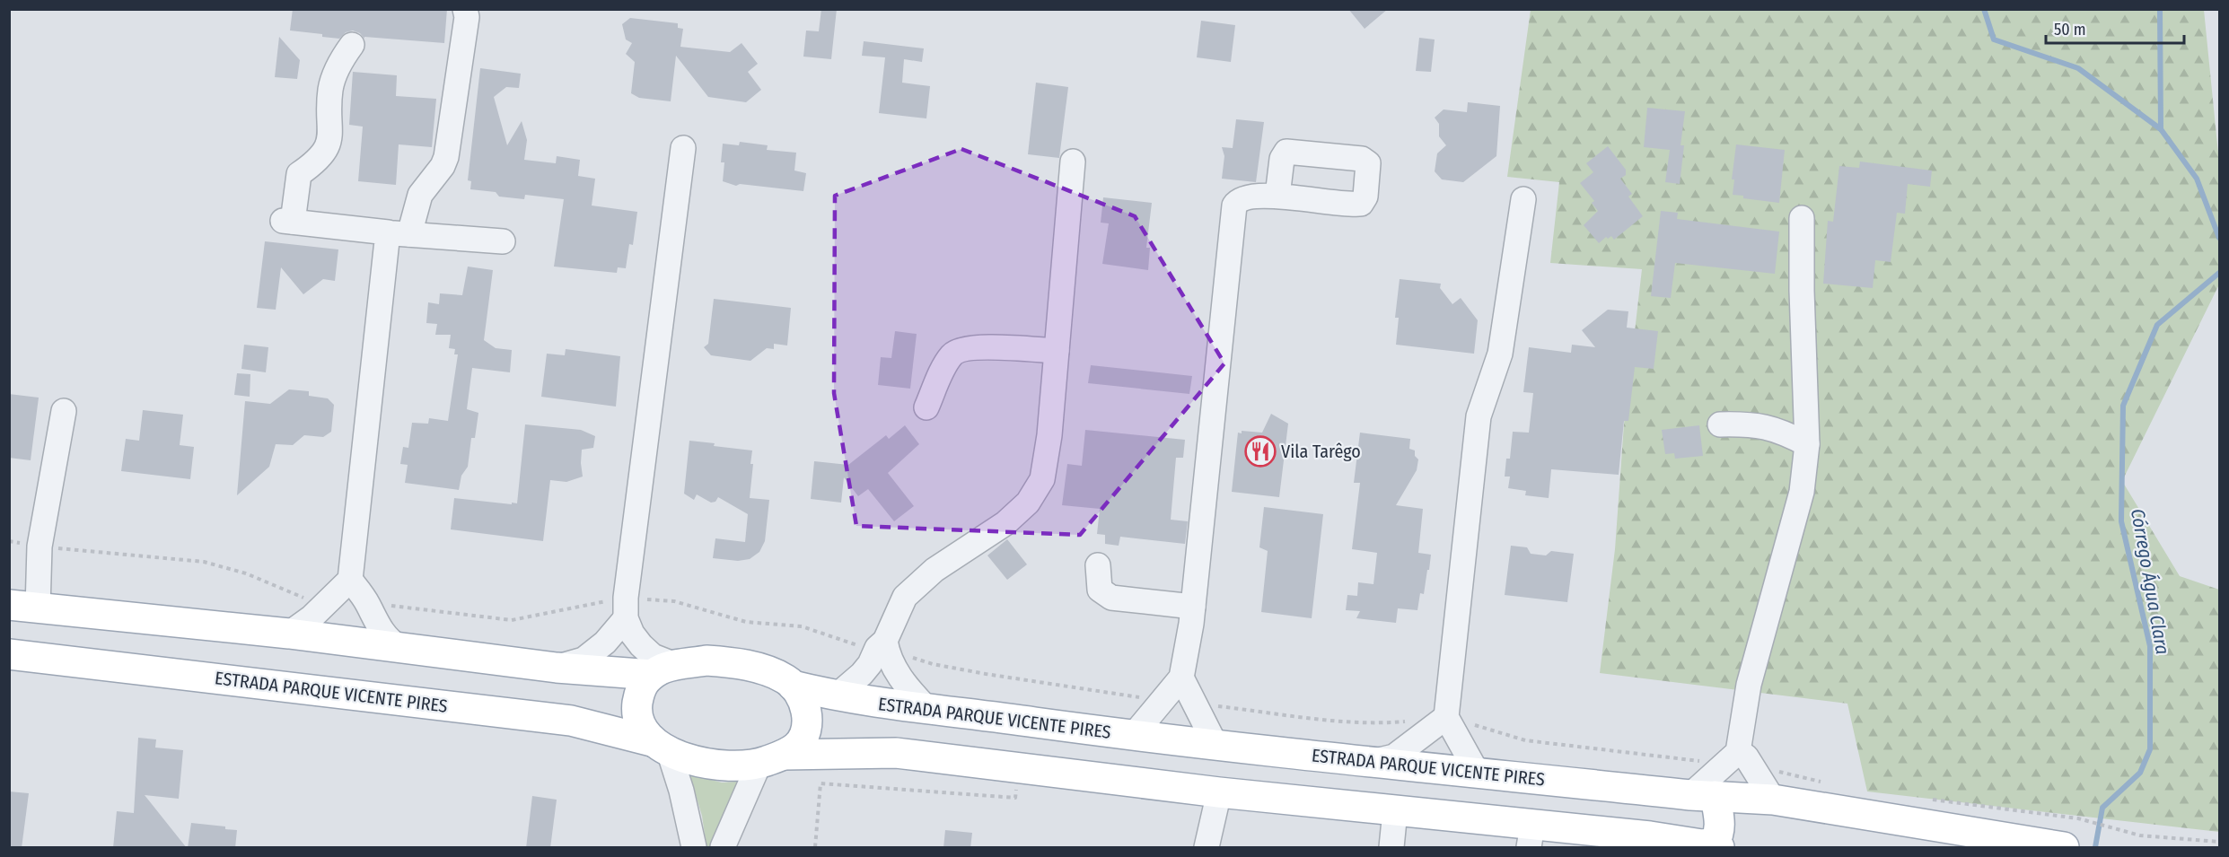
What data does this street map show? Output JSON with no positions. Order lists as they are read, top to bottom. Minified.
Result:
{"streets":{"main road":["ESTRADA PARQUE VICENTE PIRES"]},"water":["Córrego Água Clara"],"places":{"restaurant":["Vila Tarêgo"]},"scale_bar":"50 m"}
